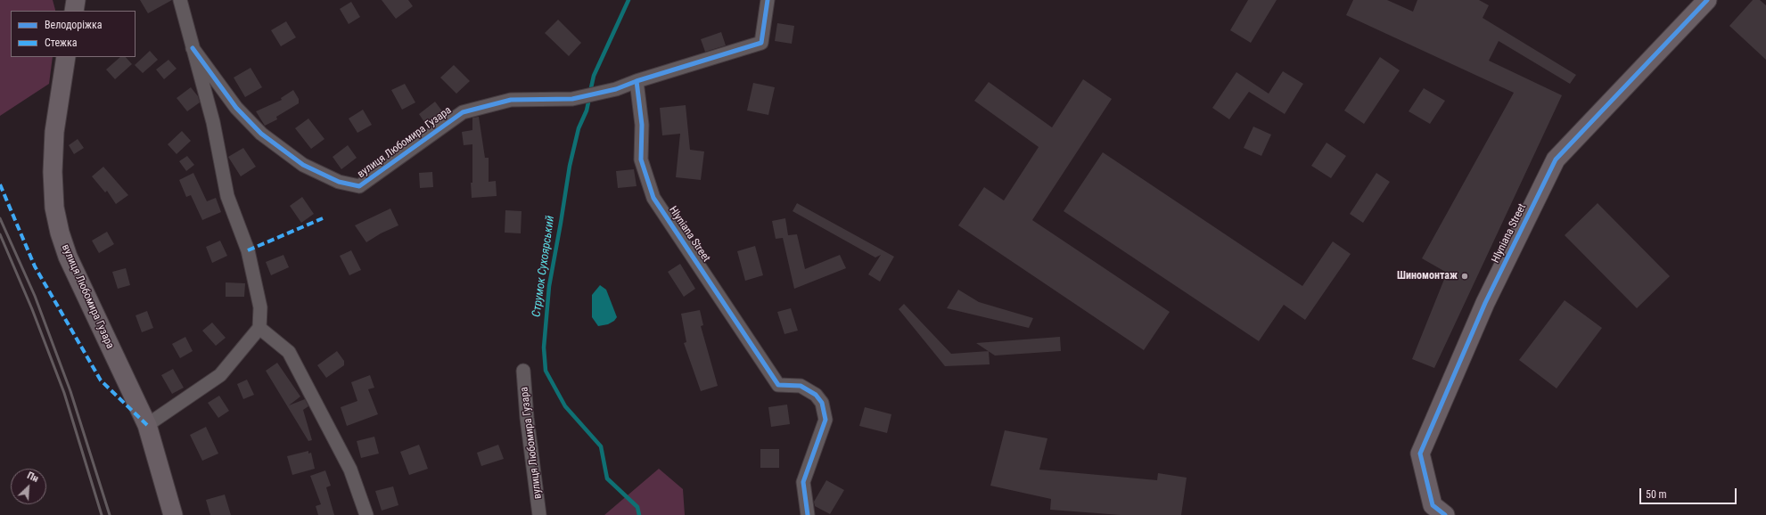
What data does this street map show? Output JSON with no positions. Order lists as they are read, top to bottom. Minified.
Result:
{"streets":{"street":["вулиця Любомира Гузара","Hlyniana Street"]},"crossings":[["вулиця Любомира Гузара","Hlyniana Street"]],"water":["Струмок Сухоярський"],"places":["Шиномонтаж"],"legend":["Велодоріжка","Стежка"],"scale_bar":"50 m","north":"top right"}
